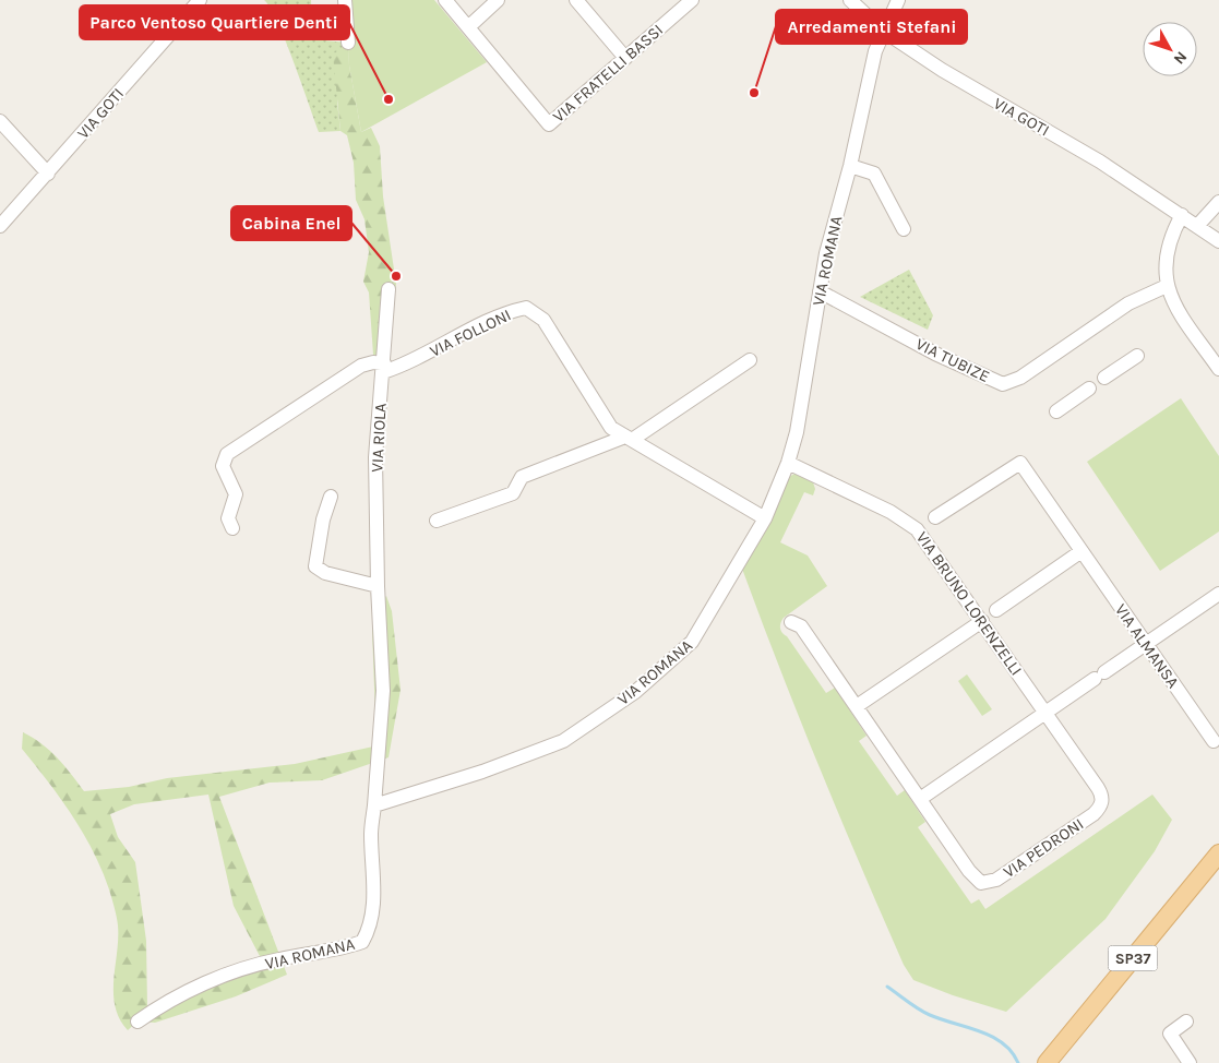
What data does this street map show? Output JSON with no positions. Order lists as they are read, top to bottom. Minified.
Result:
{"streets":{"main road":["SP37"],"street":["VIA FRATELLI BASSI","VIA GOTI","VIA ROMANA","VIA FOLLONI","VIA TUBIZE","VIA RIOLA","VIA BRUNO LORENZELLI","VIA ALMANSA","VIA PEDRONI"]},"crossings":[["VIA GOTI","VIA ROMANA"],["VIA ROMANA","VIA FOLLONI"],["VIA ROMANA","VIA TUBIZE"],["VIA ROMANA","VIA RIOLA"],["VIA ROMANA","VIA BRUNO LORENZELLI"],["VIA FOLLONI","VIA RIOLA"],["VIA BRUNO LORENZELLI","VIA PEDRONI"]],"places":["Arredamenti Stefani","Parco Ventoso Quartiere Denti","Cabina Enel"],"north":"bottom right"}
